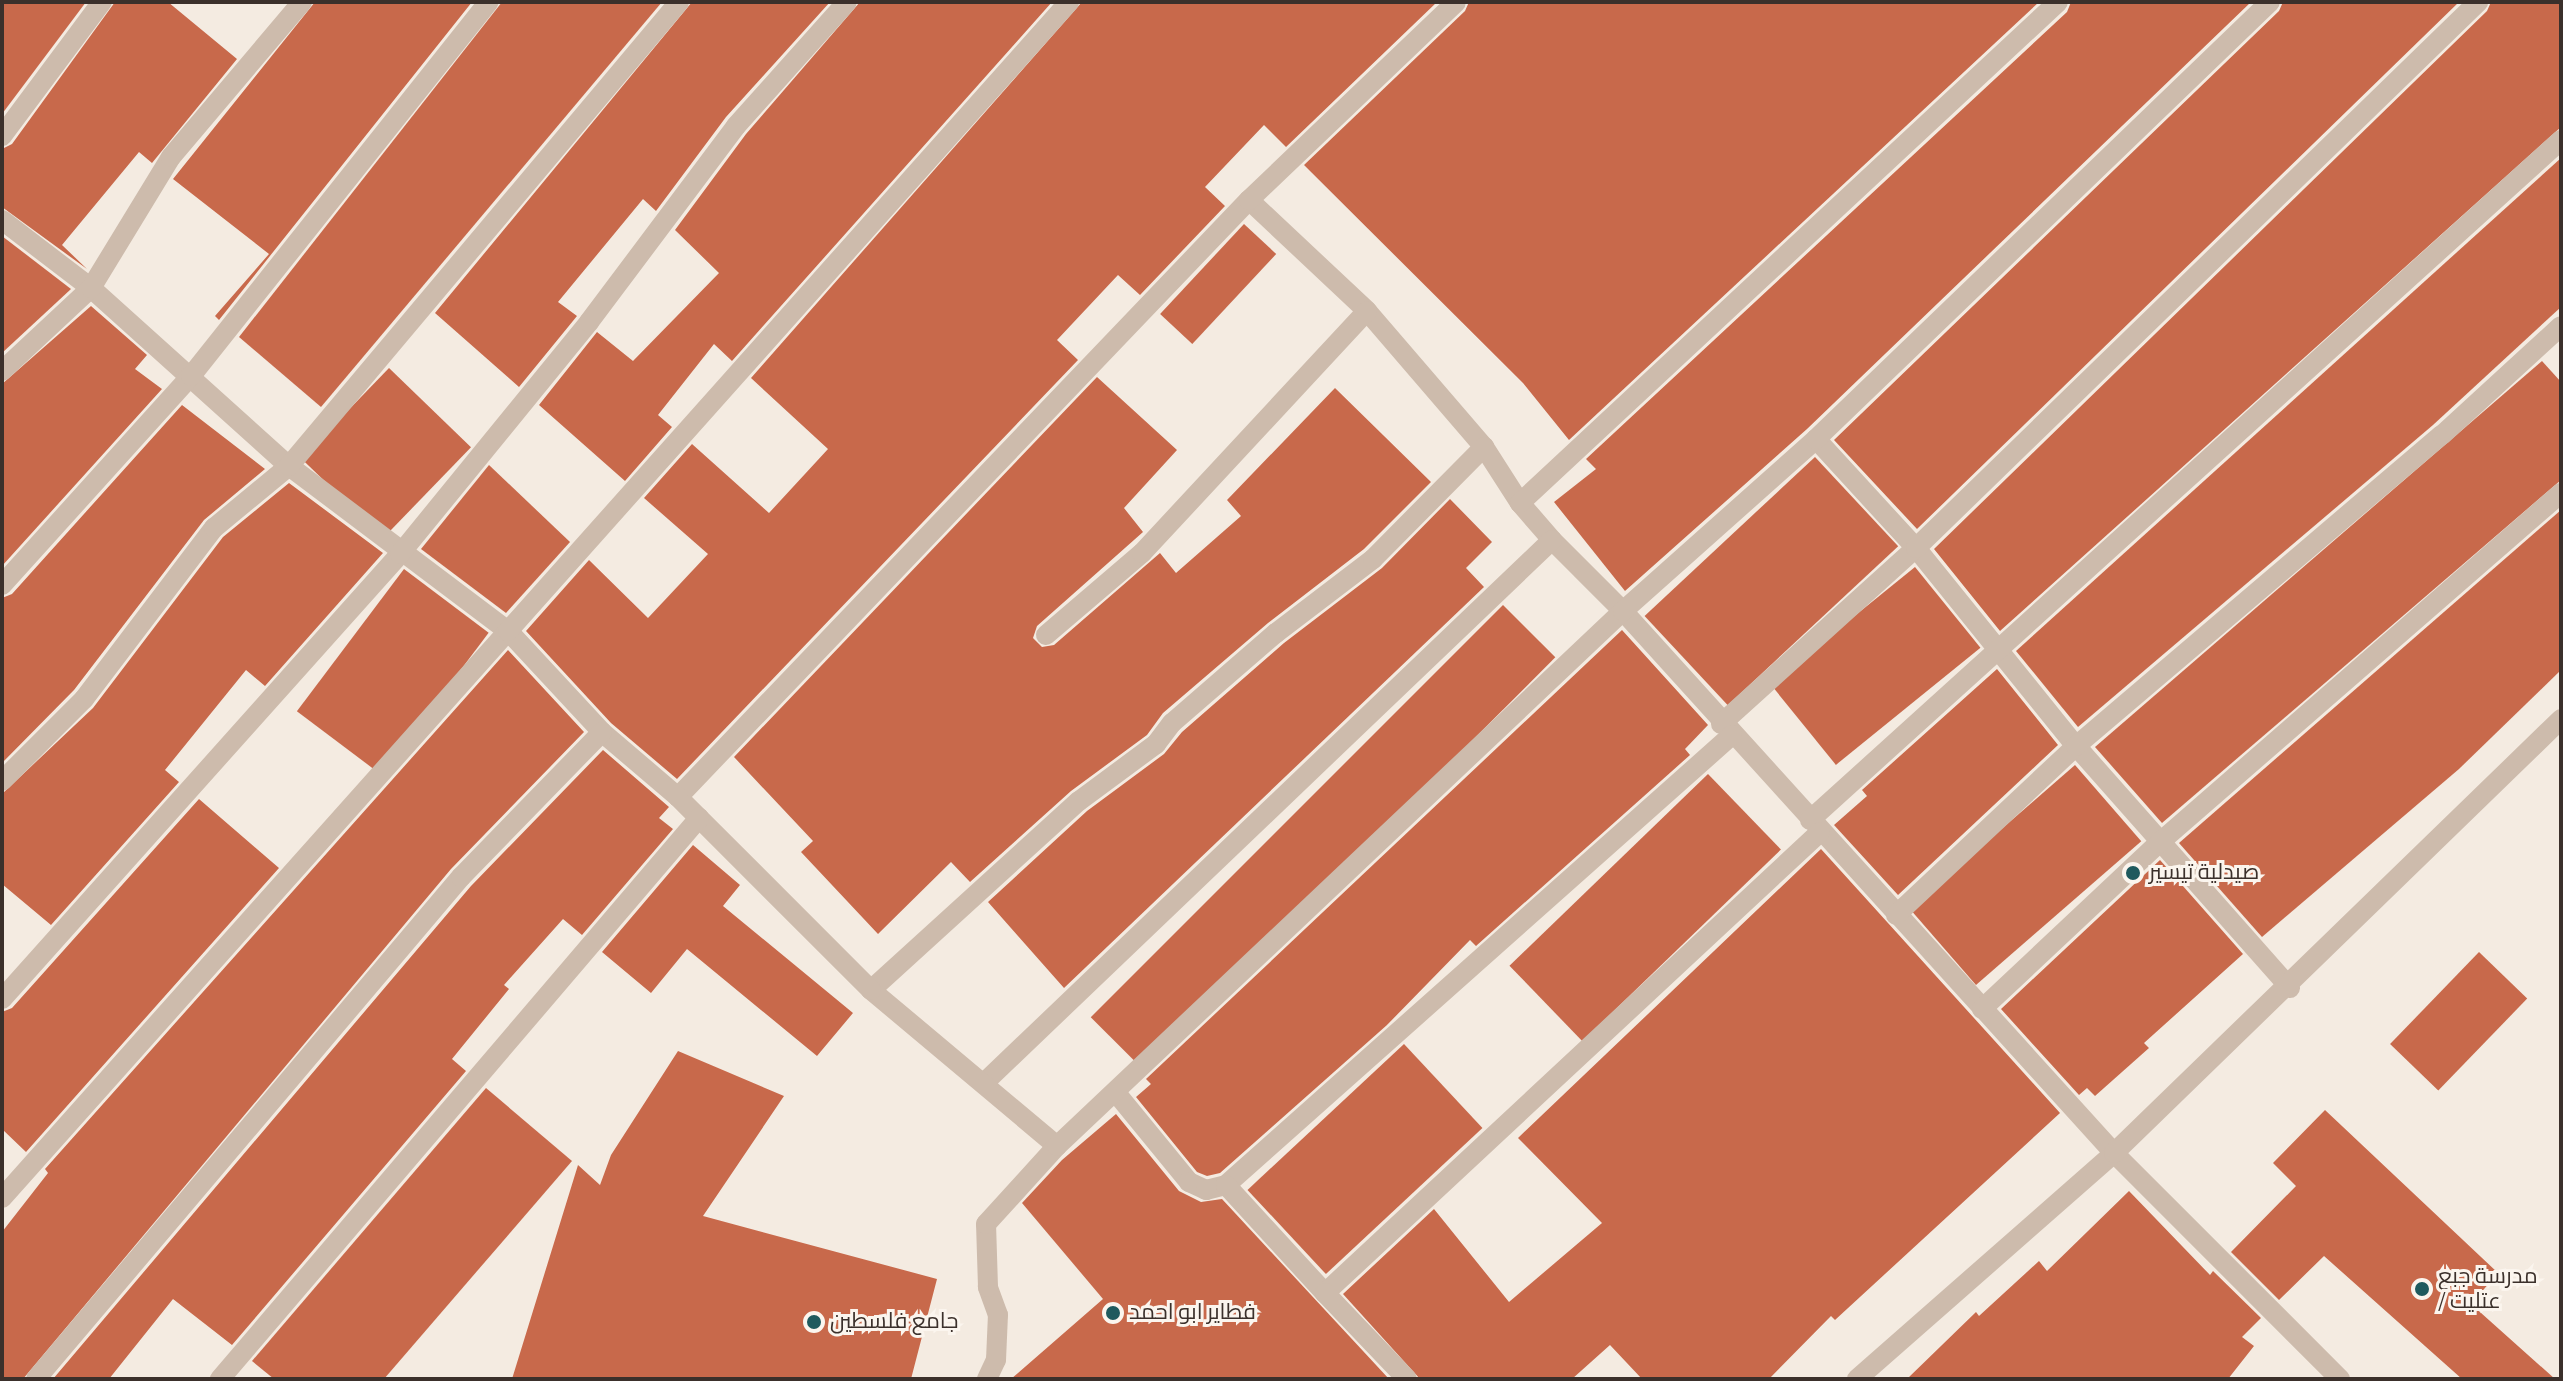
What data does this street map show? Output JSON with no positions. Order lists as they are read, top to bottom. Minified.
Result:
{"places":["صيدلية تيسير","مدرسة جبع / عتليت","فطاير ابو احمد","جامع فلسطين"]}
